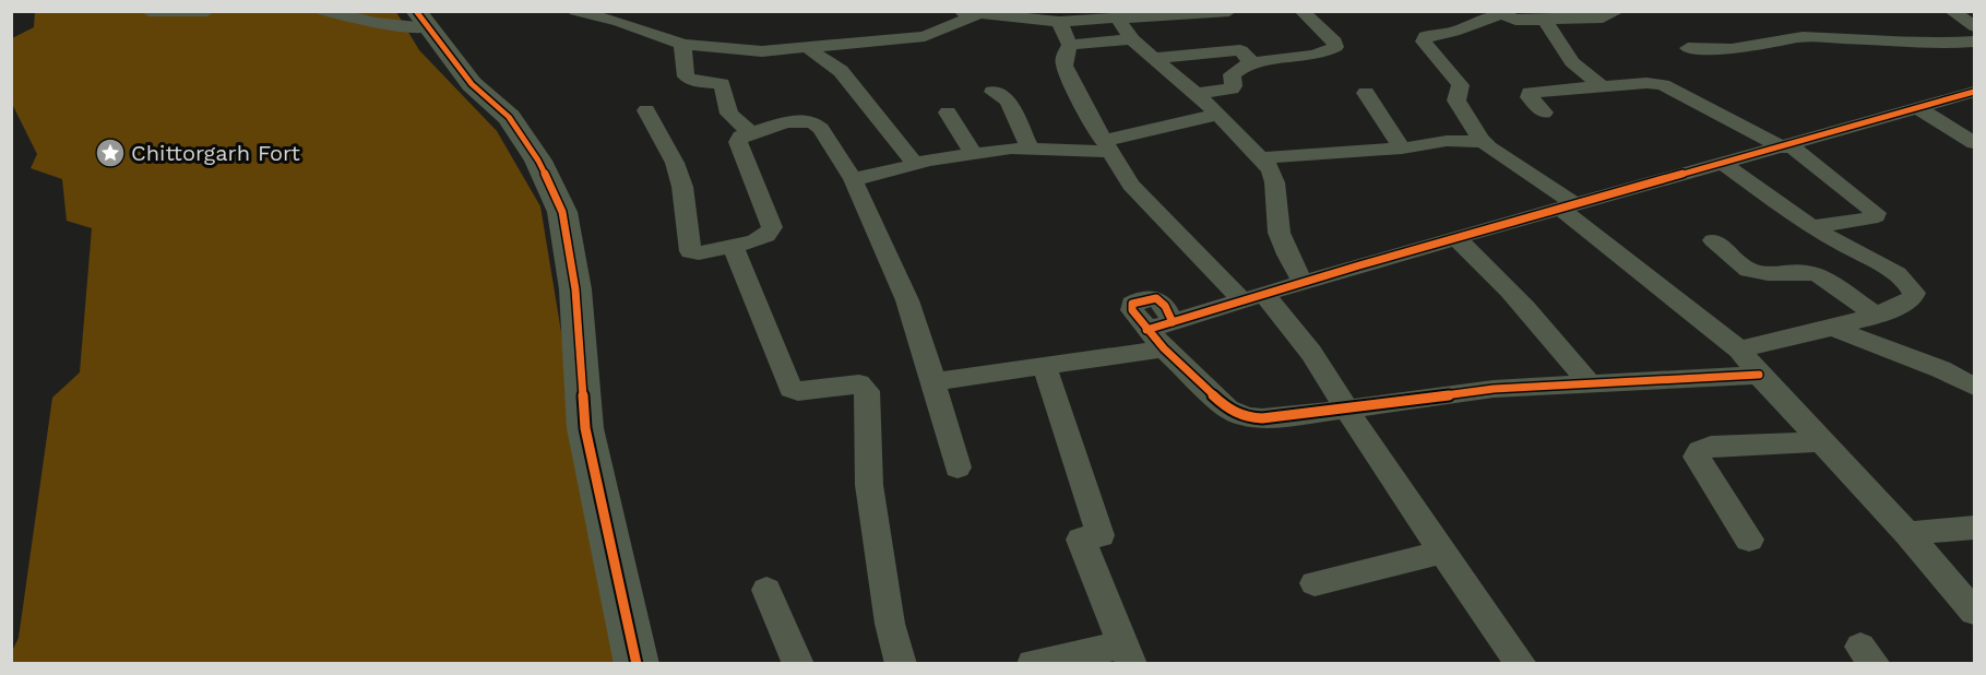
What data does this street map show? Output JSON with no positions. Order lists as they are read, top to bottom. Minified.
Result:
{"places":{"place":["Chittorgarh Fort"]}}
